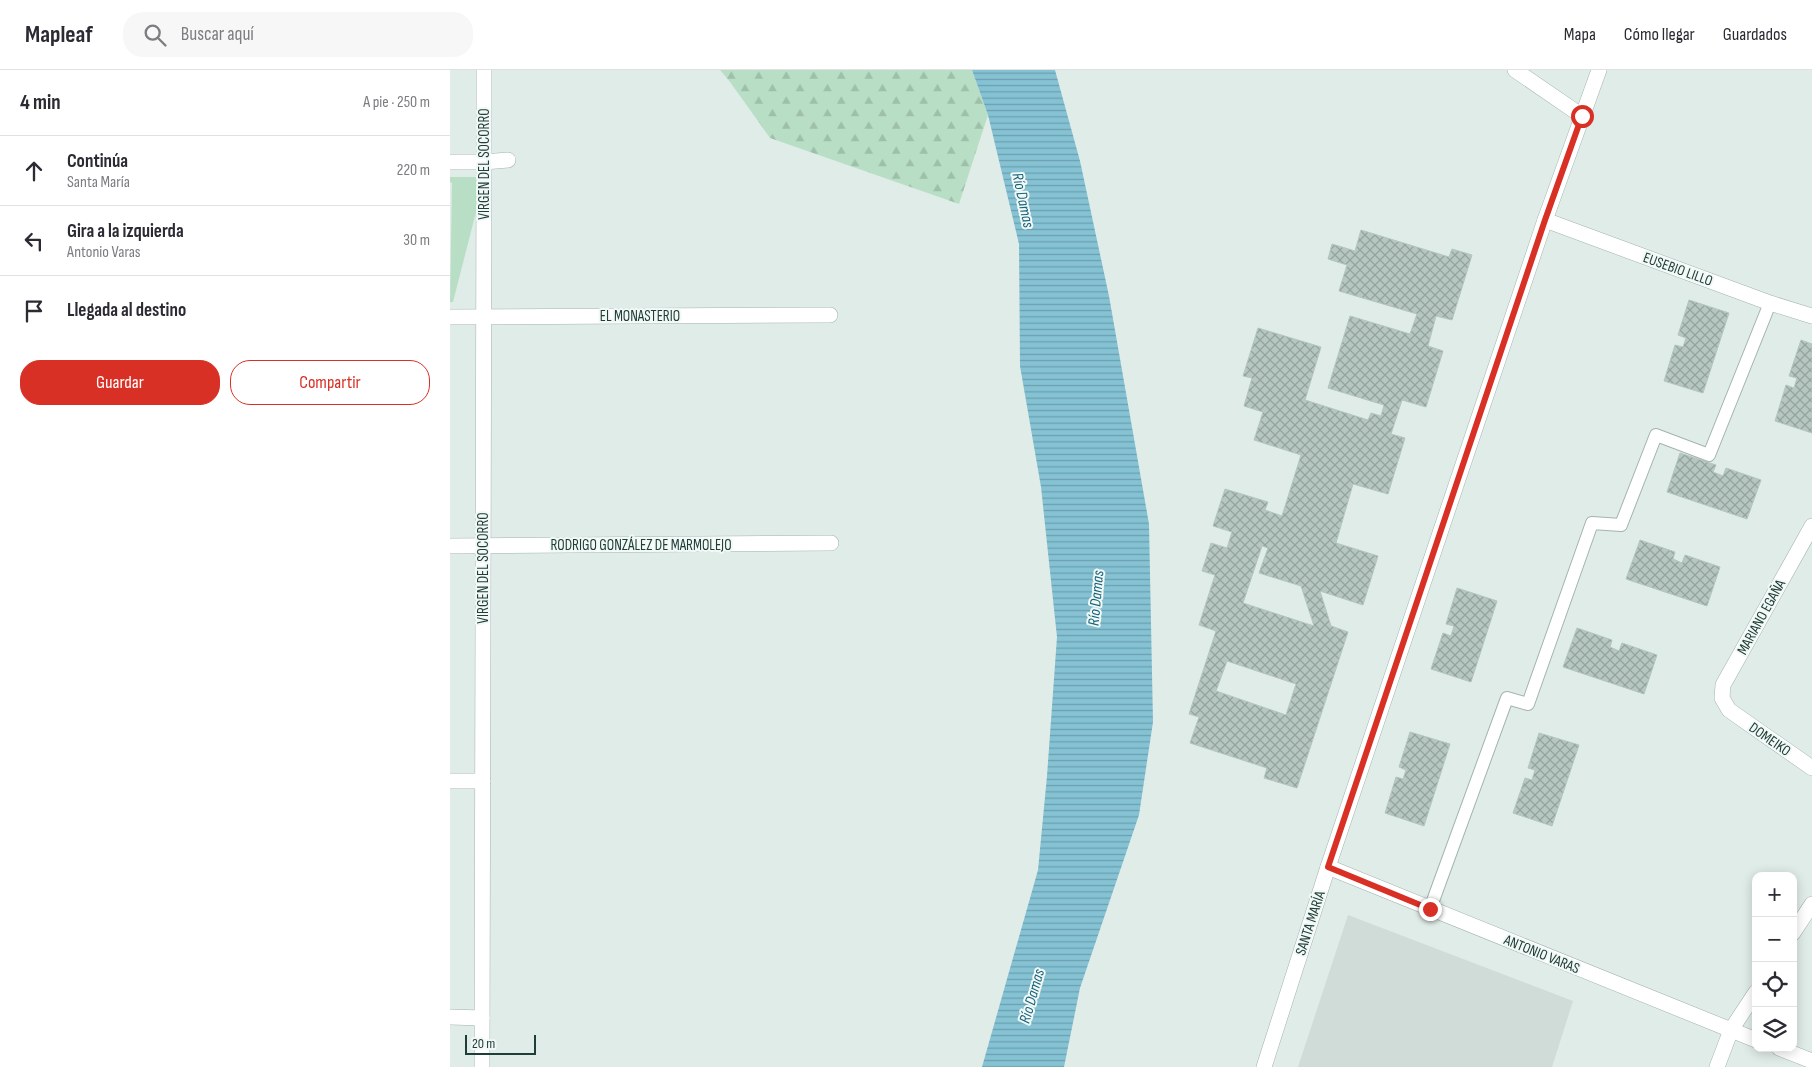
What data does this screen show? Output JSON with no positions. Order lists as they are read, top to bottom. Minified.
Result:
{"streets":{"street":["VIRGEN DEL SOCORRO","EUSEBIO LILLO","EL MONASTERIO","RODRIGO GONZÁLEZ DE MARMOLEJO","MARIANO EGAÑA","DOMEIKO","SANTA MARÍA","ANTONIO VARAS"]},"crossings":[["VIRGEN DEL SOCORRO","EL MONASTERIO"],["VIRGEN DEL SOCORRO","RODRIGO GONZÁLEZ DE MARMOLEJO"],["EUSEBIO LILLO","SANTA MARÍA"],["MARIANO EGAÑA","DOMEIKO"],["SANTA MARÍA","ANTONIO VARAS"]],"water":["Río Damas"],"scale_bar":"20 m","page":{"header":"Mapleaf","search":"Buscar aquí","nav":["Mapa","Cómo llegar","Guardados"],"heading":["4 min","A pie · 250 m"],"list":[["Continúa","Santa María","220 m"],["Gira a la izquierda","Antonio Varas","30 m"],"Llegada al destino"],"buttons":["Guardar","Compartir"],"map_buttons":["+","−"],"scale":"20 m"}}
